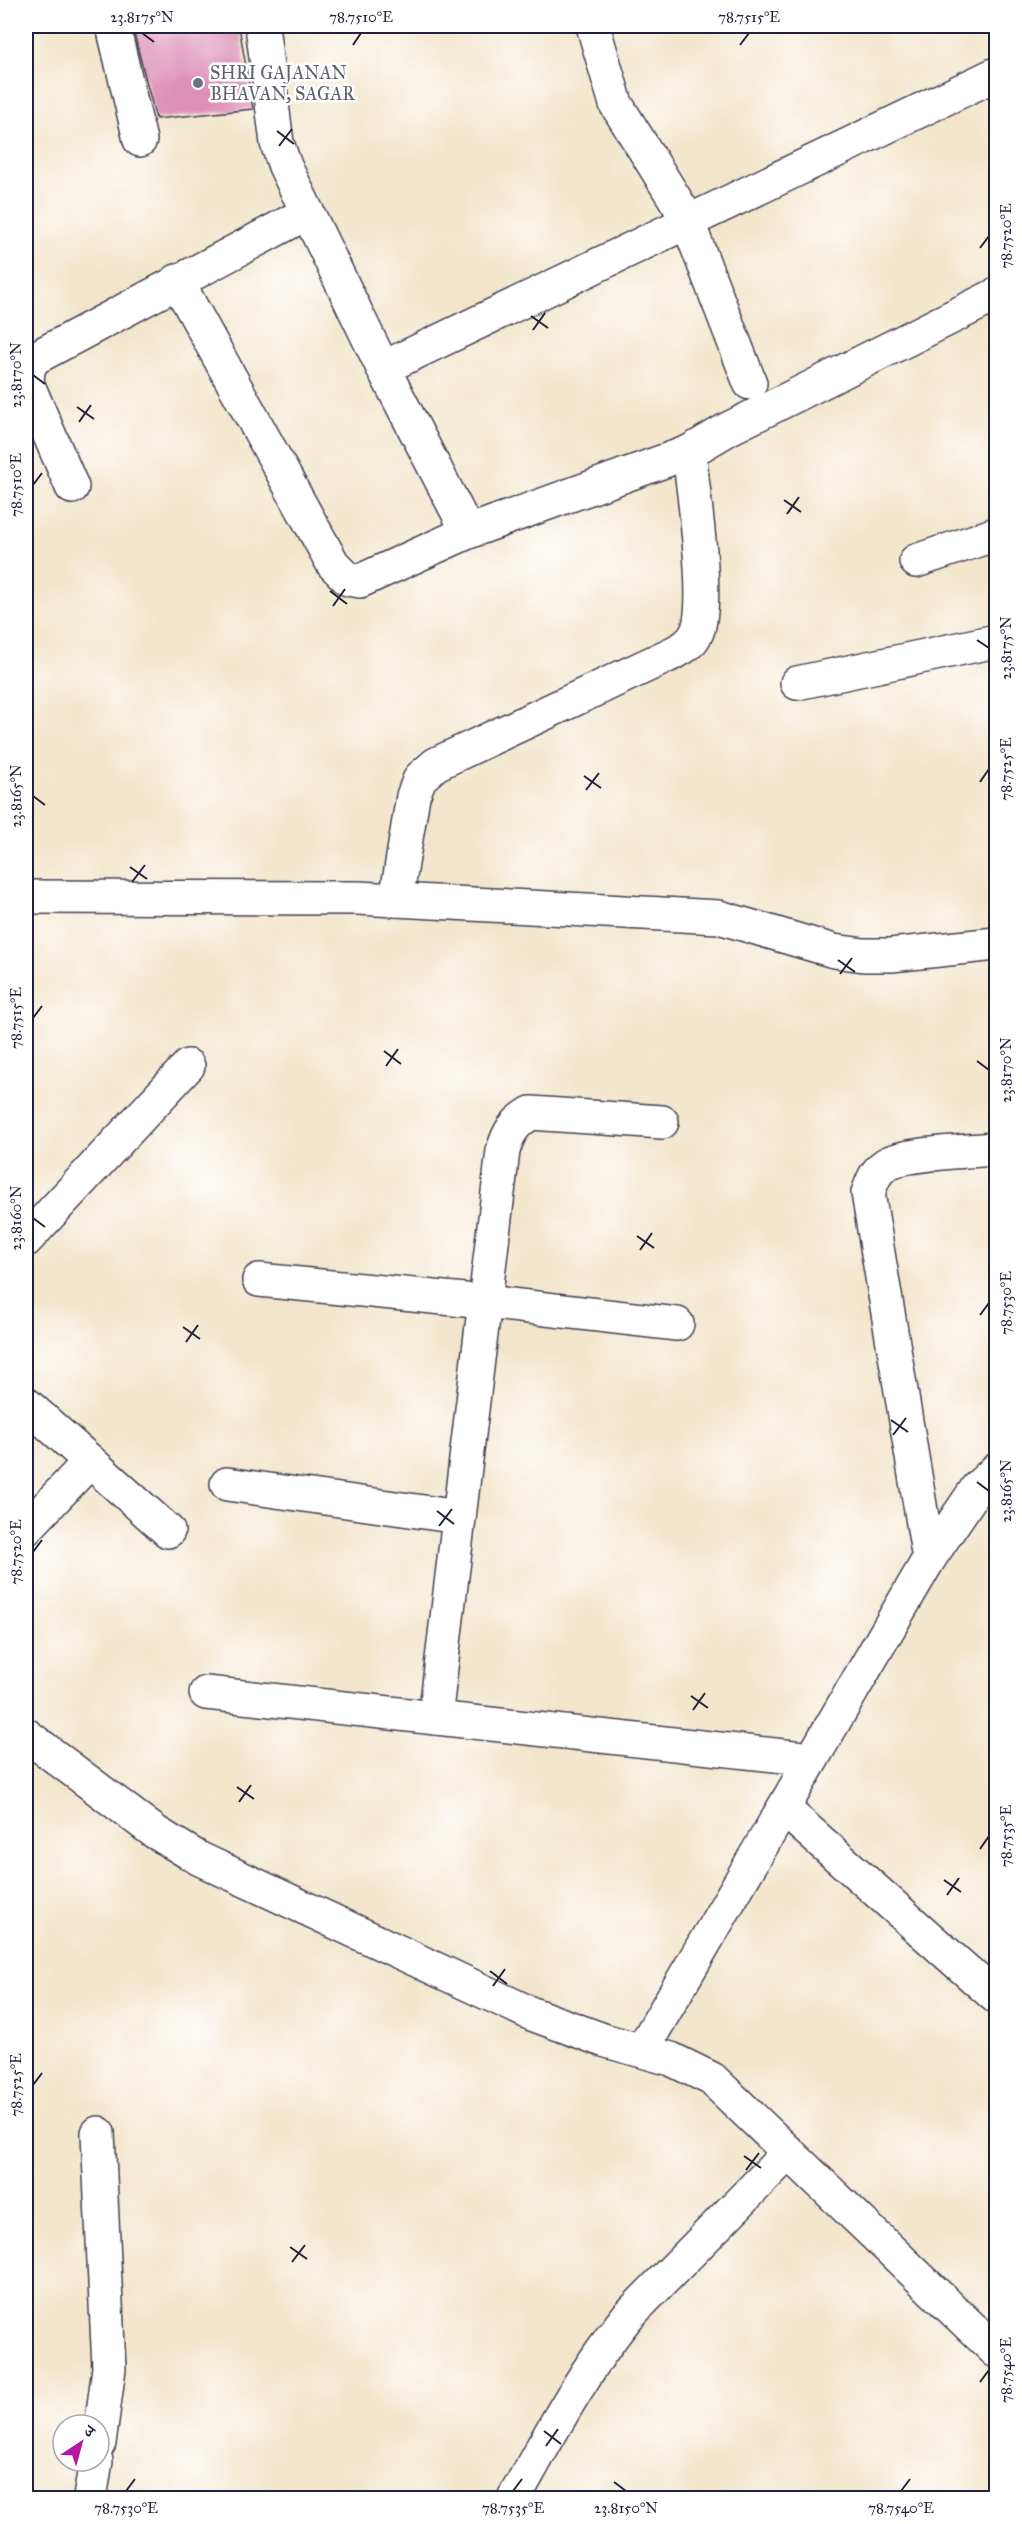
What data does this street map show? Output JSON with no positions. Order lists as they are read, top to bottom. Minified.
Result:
{"places":["SHRI GAJANAN BHAVAN, SAGAR"],"north":"top right","coordinates":["23.8175°N","78.7510°E","78.7515°E","78.7520°E","23.8170°N","78.7525°E","23.8165°N","23.8160°N","78.7530°E","78.7535°E","78.7540°E","23.8150°N"]}
